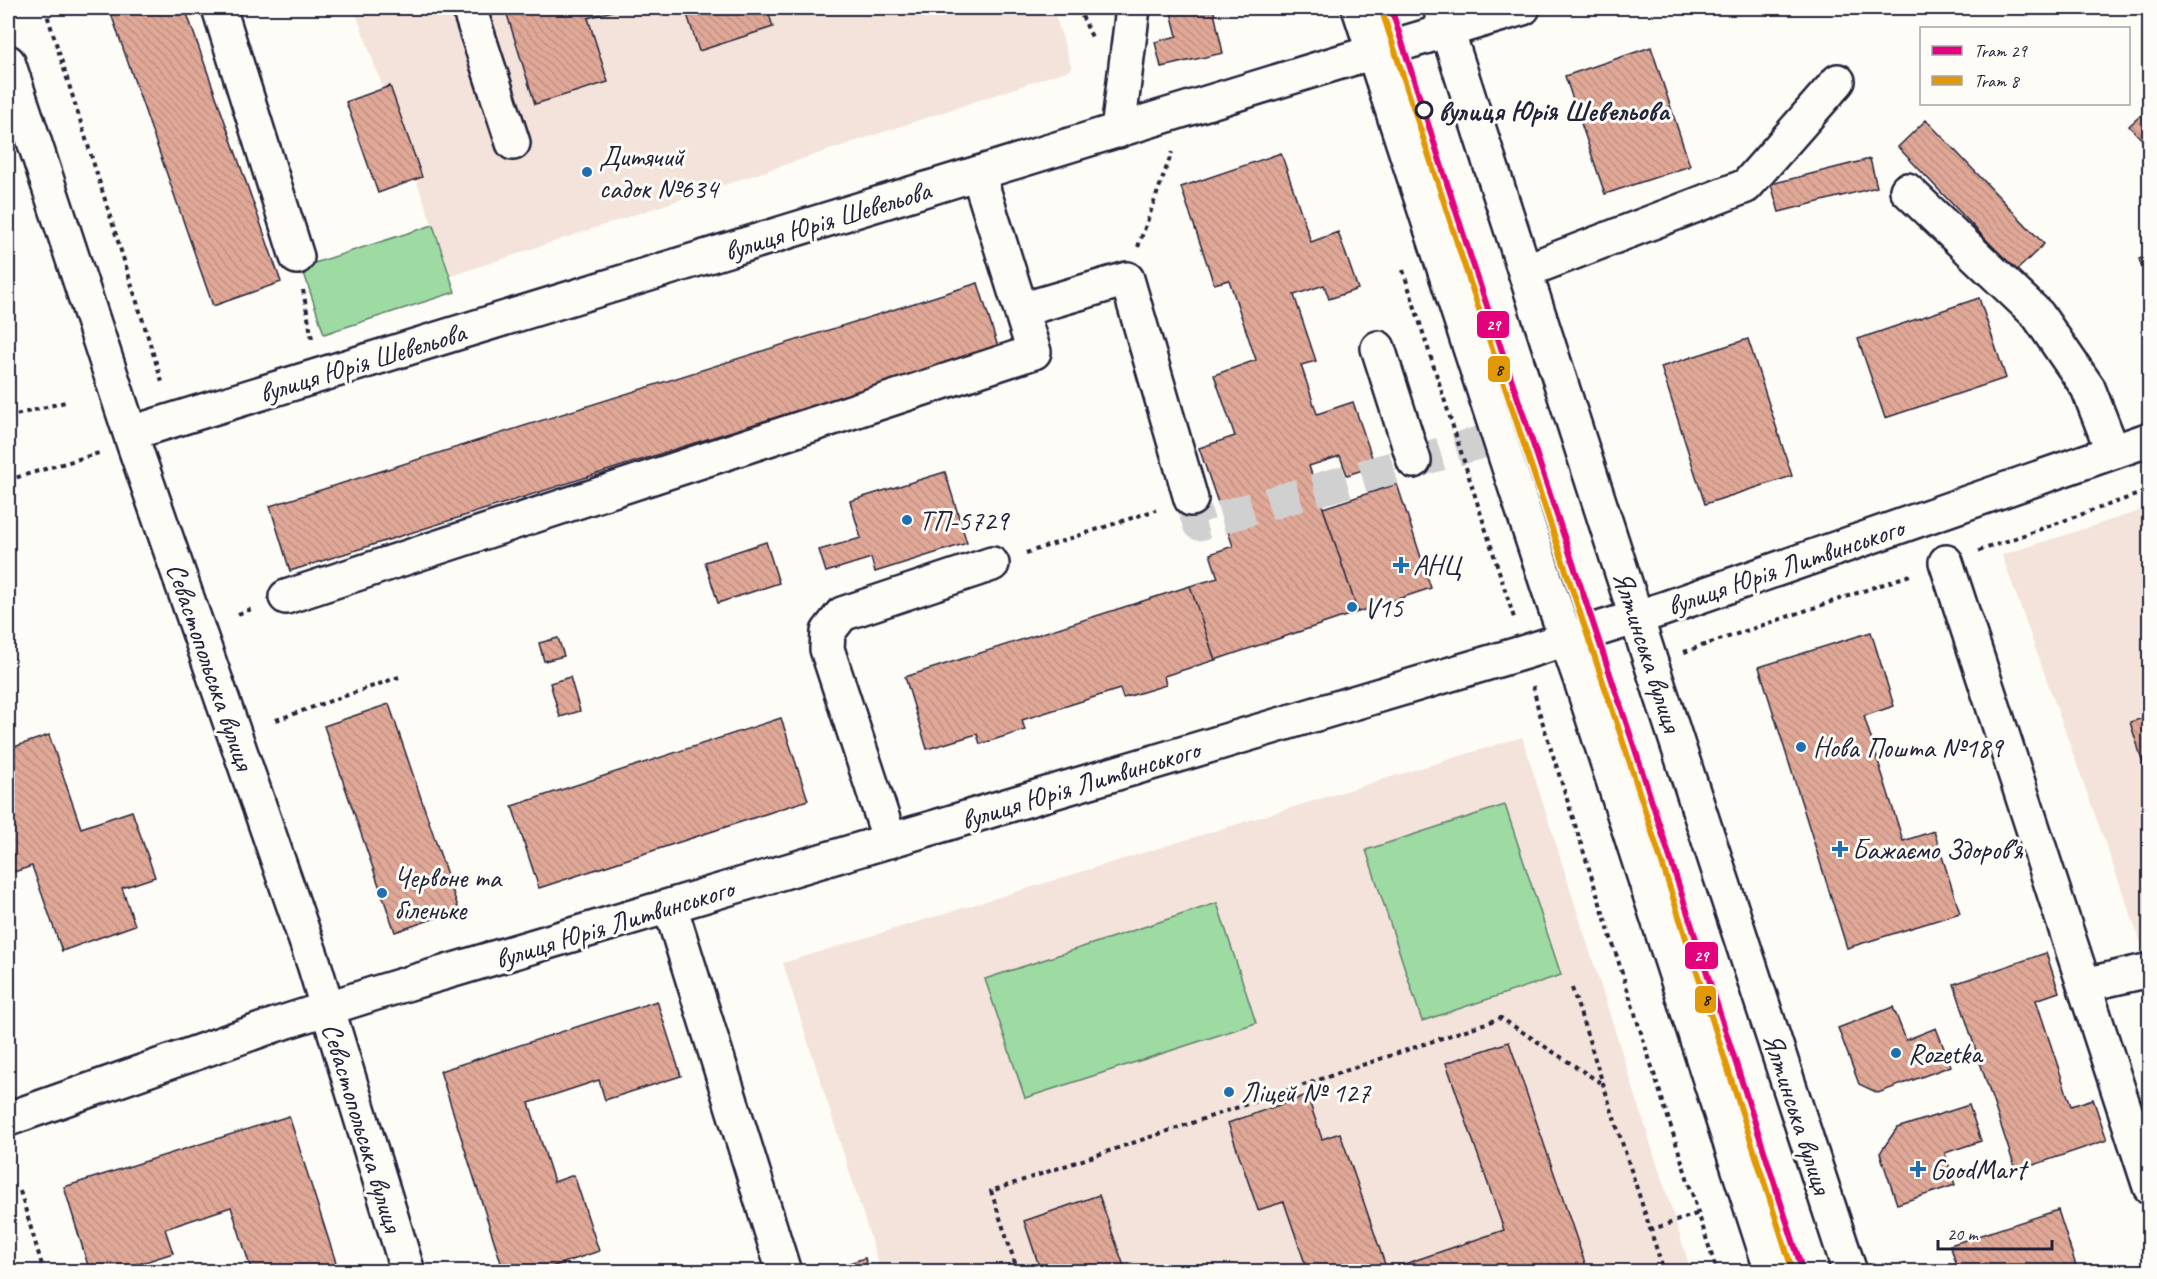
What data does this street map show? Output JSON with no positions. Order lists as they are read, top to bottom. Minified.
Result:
{"streets":{"street":["вулиця Юрія Шевельова","вулиця Юрія Литвинського","Ялтинська вулиця","Севастопольська вулиця"]},"crossings":[["вулиця Юрія Шевельова","Ялтинська вулиця"],["вулиця Юрія Шевельова","Севастопольська вулиця"],["вулиця Юрія Литвинського","Ялтинська вулиця"],["вулиця Юрія Литвинського","Севастопольська вулиця"]],"places":{"other":["вулиця Юрія Шевельова","Дитячий садок №634","ТП-5729","V15","Нова Пошта №189","Червоне та біленьке","Rozetka","Ліцей № 127"],"health":["АНЦ","Бажаємо Здоров’я","GoodMart"]},"lines":["tram line 29","tram line 8"],"legend":["Tram 29","Tram 8"],"scale_bar":"20 m"}
